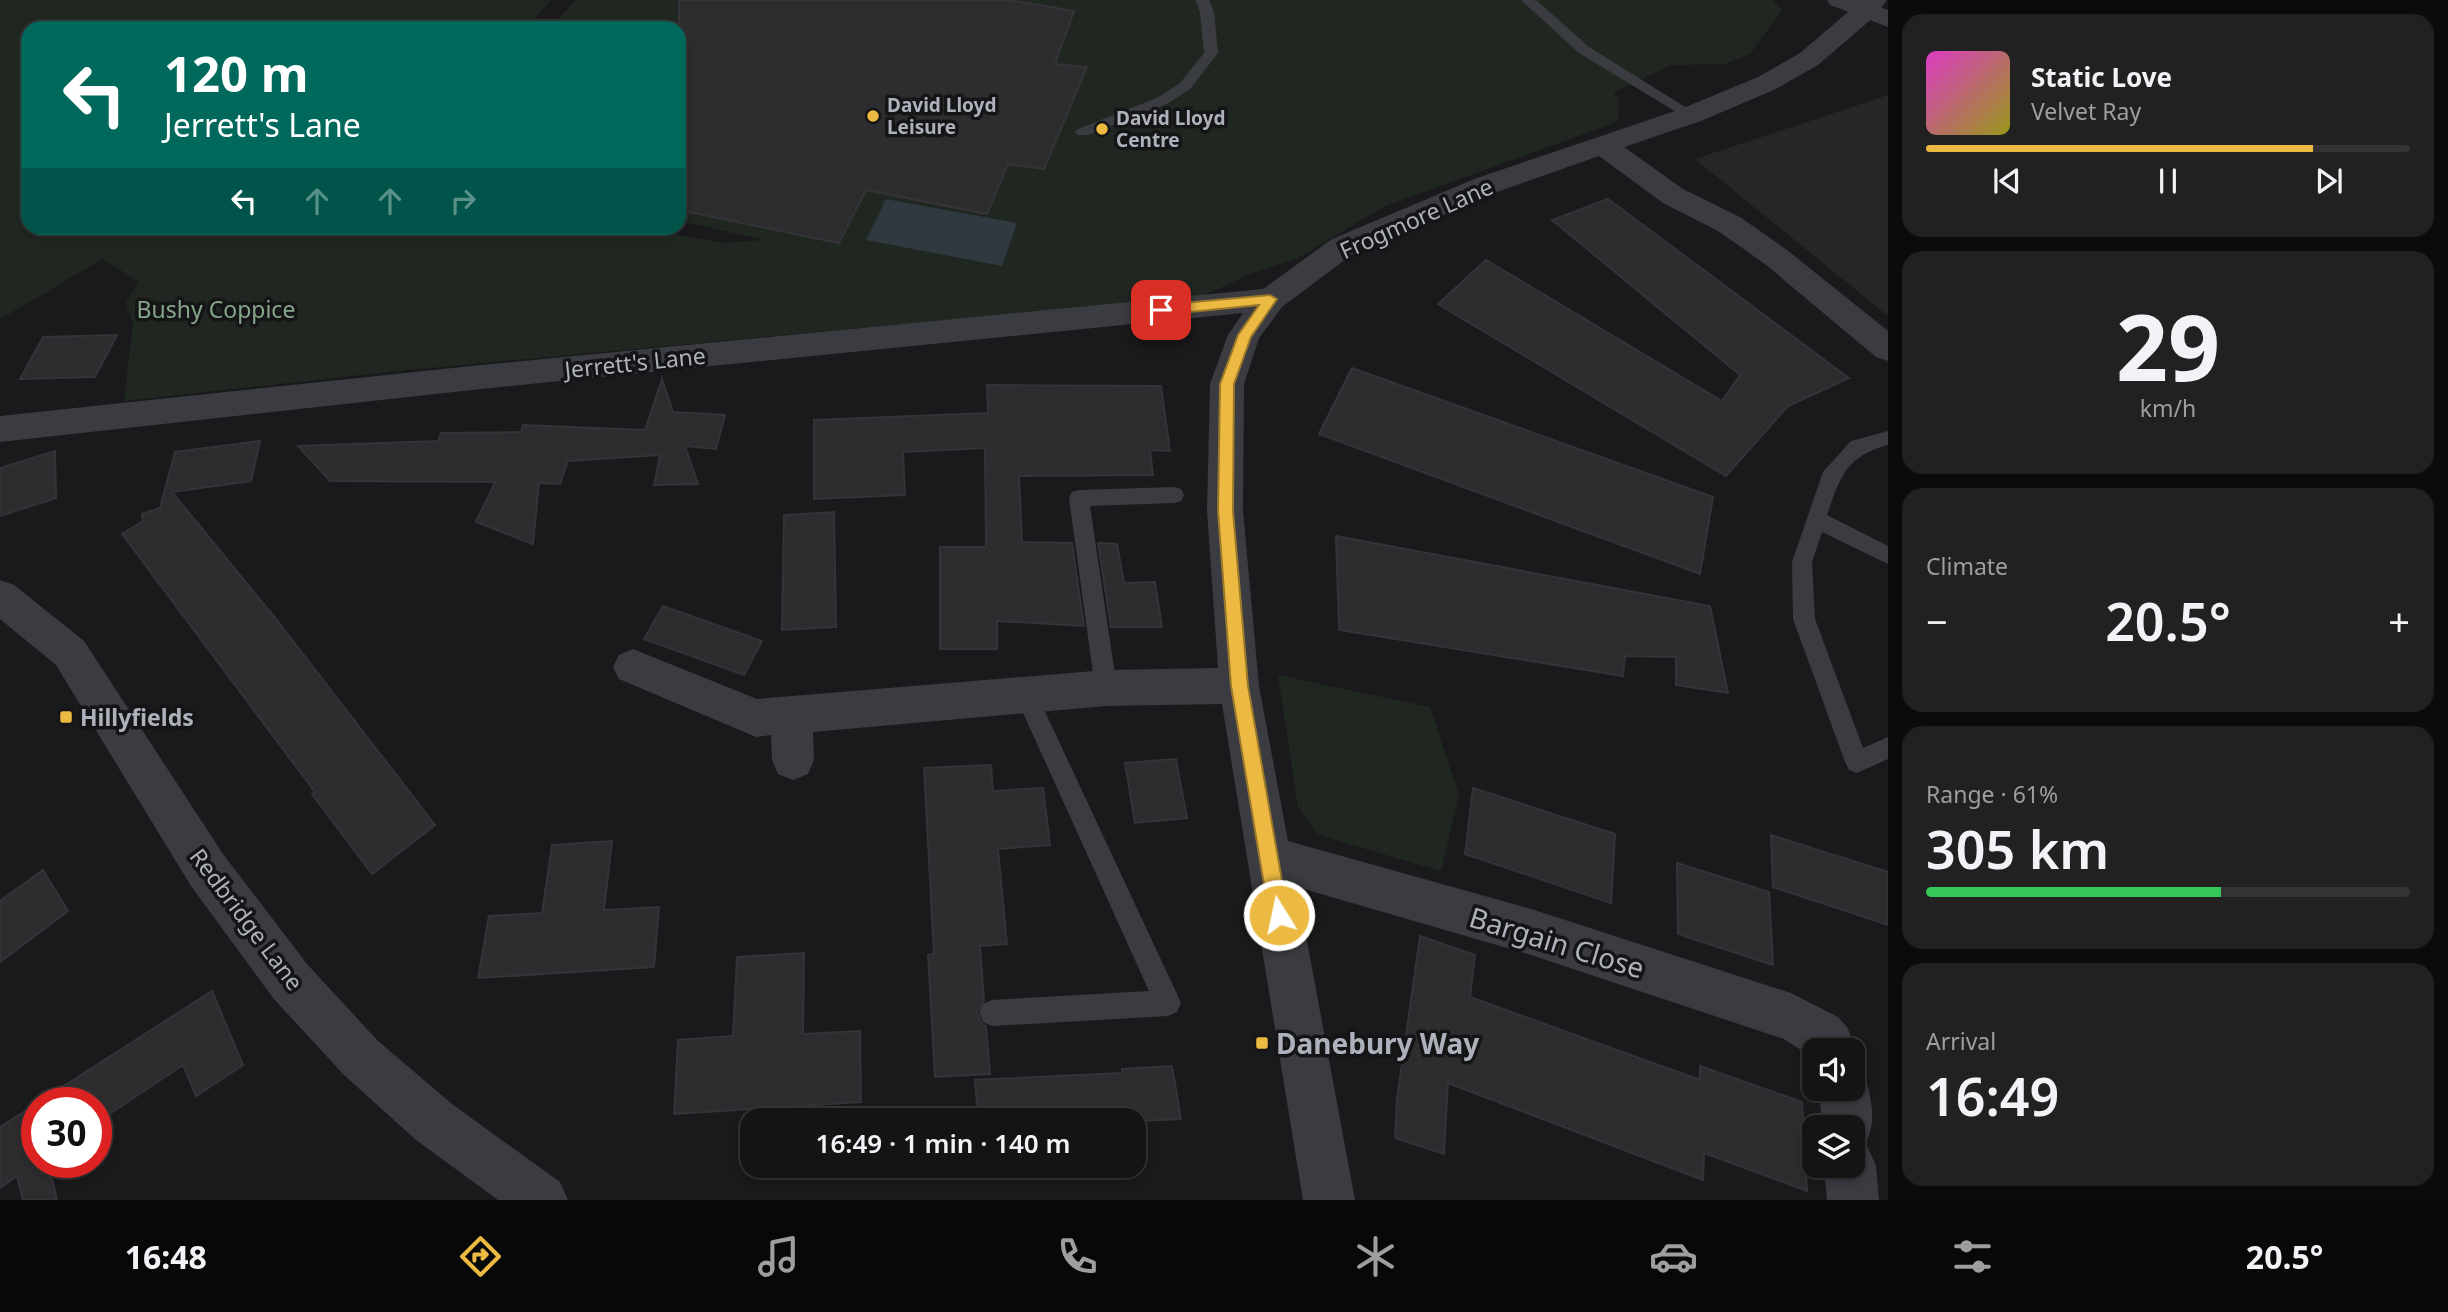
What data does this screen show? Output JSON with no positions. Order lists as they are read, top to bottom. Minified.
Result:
{"streets":{"street":["Frogmore Lane","Jerrett's Lane","Redbridge Lane","Bargain Close"]},"crossings":[["Frogmore Lane","Jerrett's Lane"],["Frogmore Lane","Bargain Close"]],"parks":["Bushy Coppice"],"places":{"other":["David Lloyd Leisure","David Lloyd Centre"],"transit":["Hillyfields","Danebury Way"]},"page":{"turn":["120 m","Jerrett's Lane"],"song":["Static Love","Velvet Ray"],"tile":[["29","km/h"],"Climate",["Range · 61%","305 km"],["Arrival","16:49"]],"heat":["−","20.5°","+"],"limit":"30","trip":"16:49 · 1 min · 140 m","tabs":["16:48","20.5°"]}}
